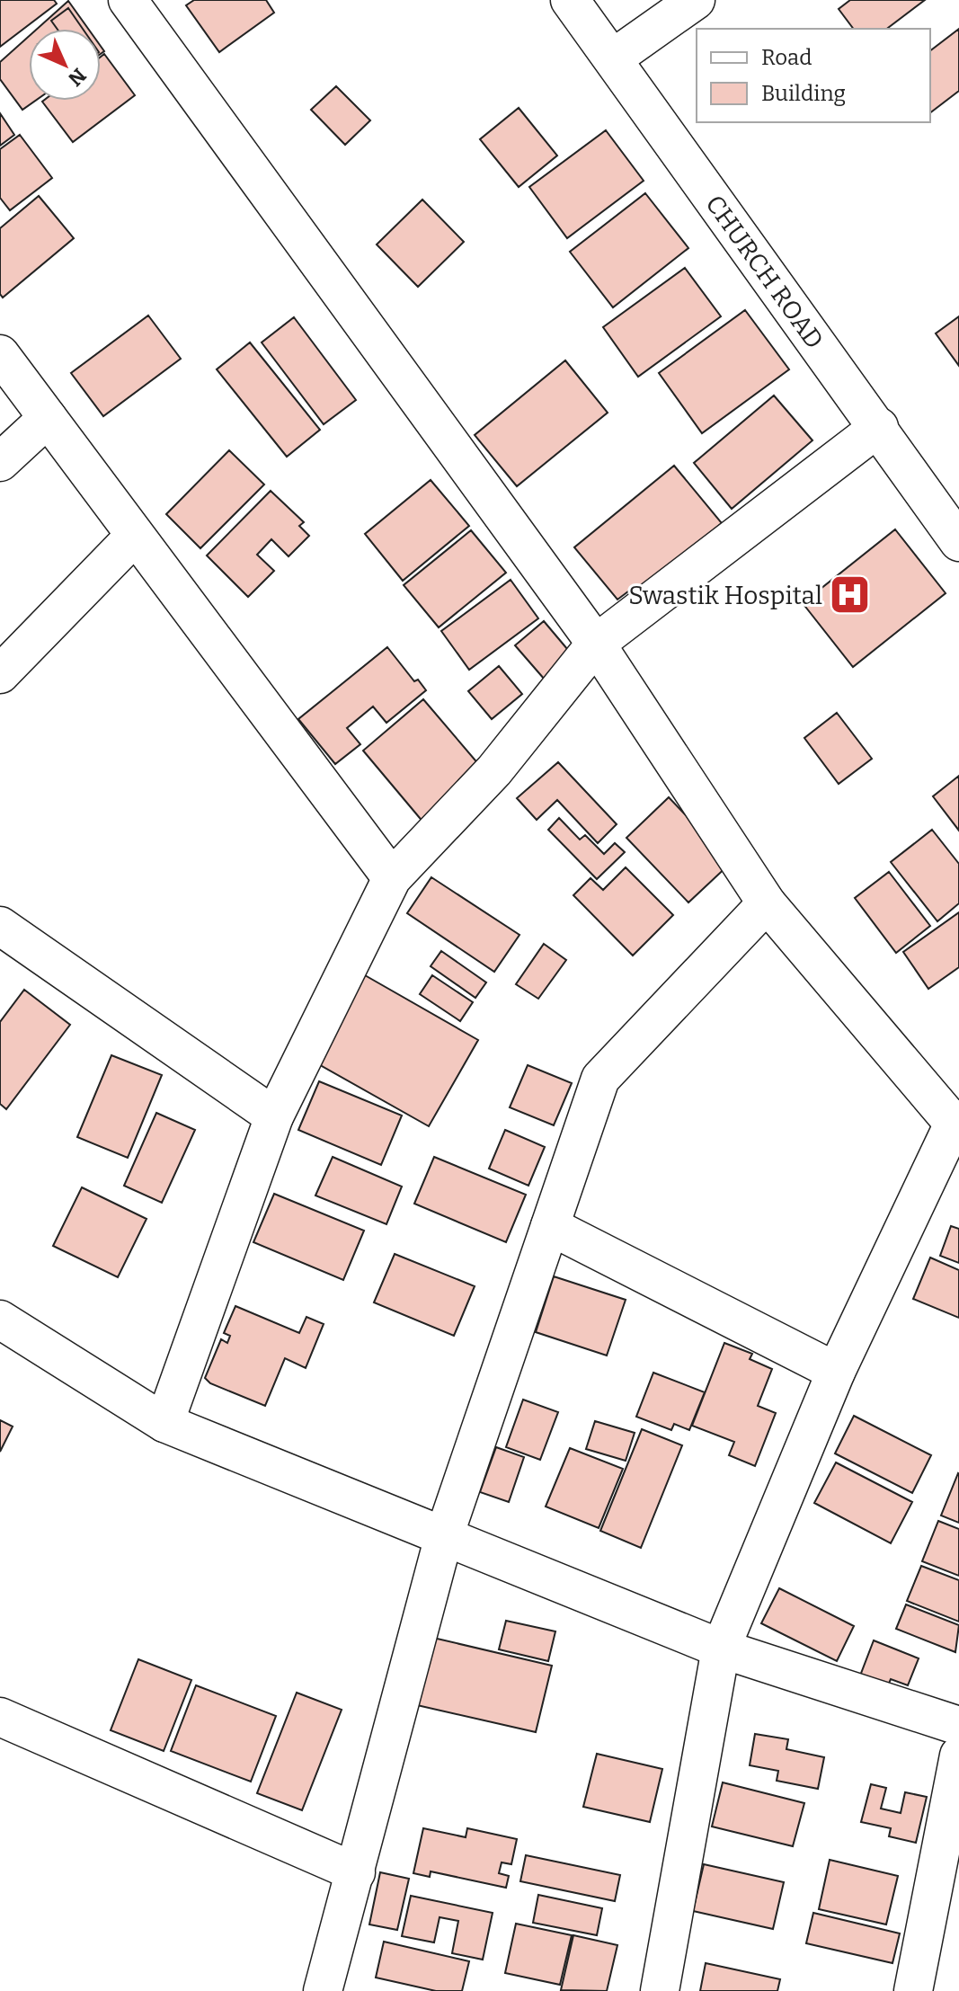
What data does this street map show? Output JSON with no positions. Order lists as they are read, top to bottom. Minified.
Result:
{"streets":{"street":["CHURCH ROAD"]},"places":{"hospital":["Swastik Hospital"]},"legend":["Road","Building"],"north":"bottom right"}
